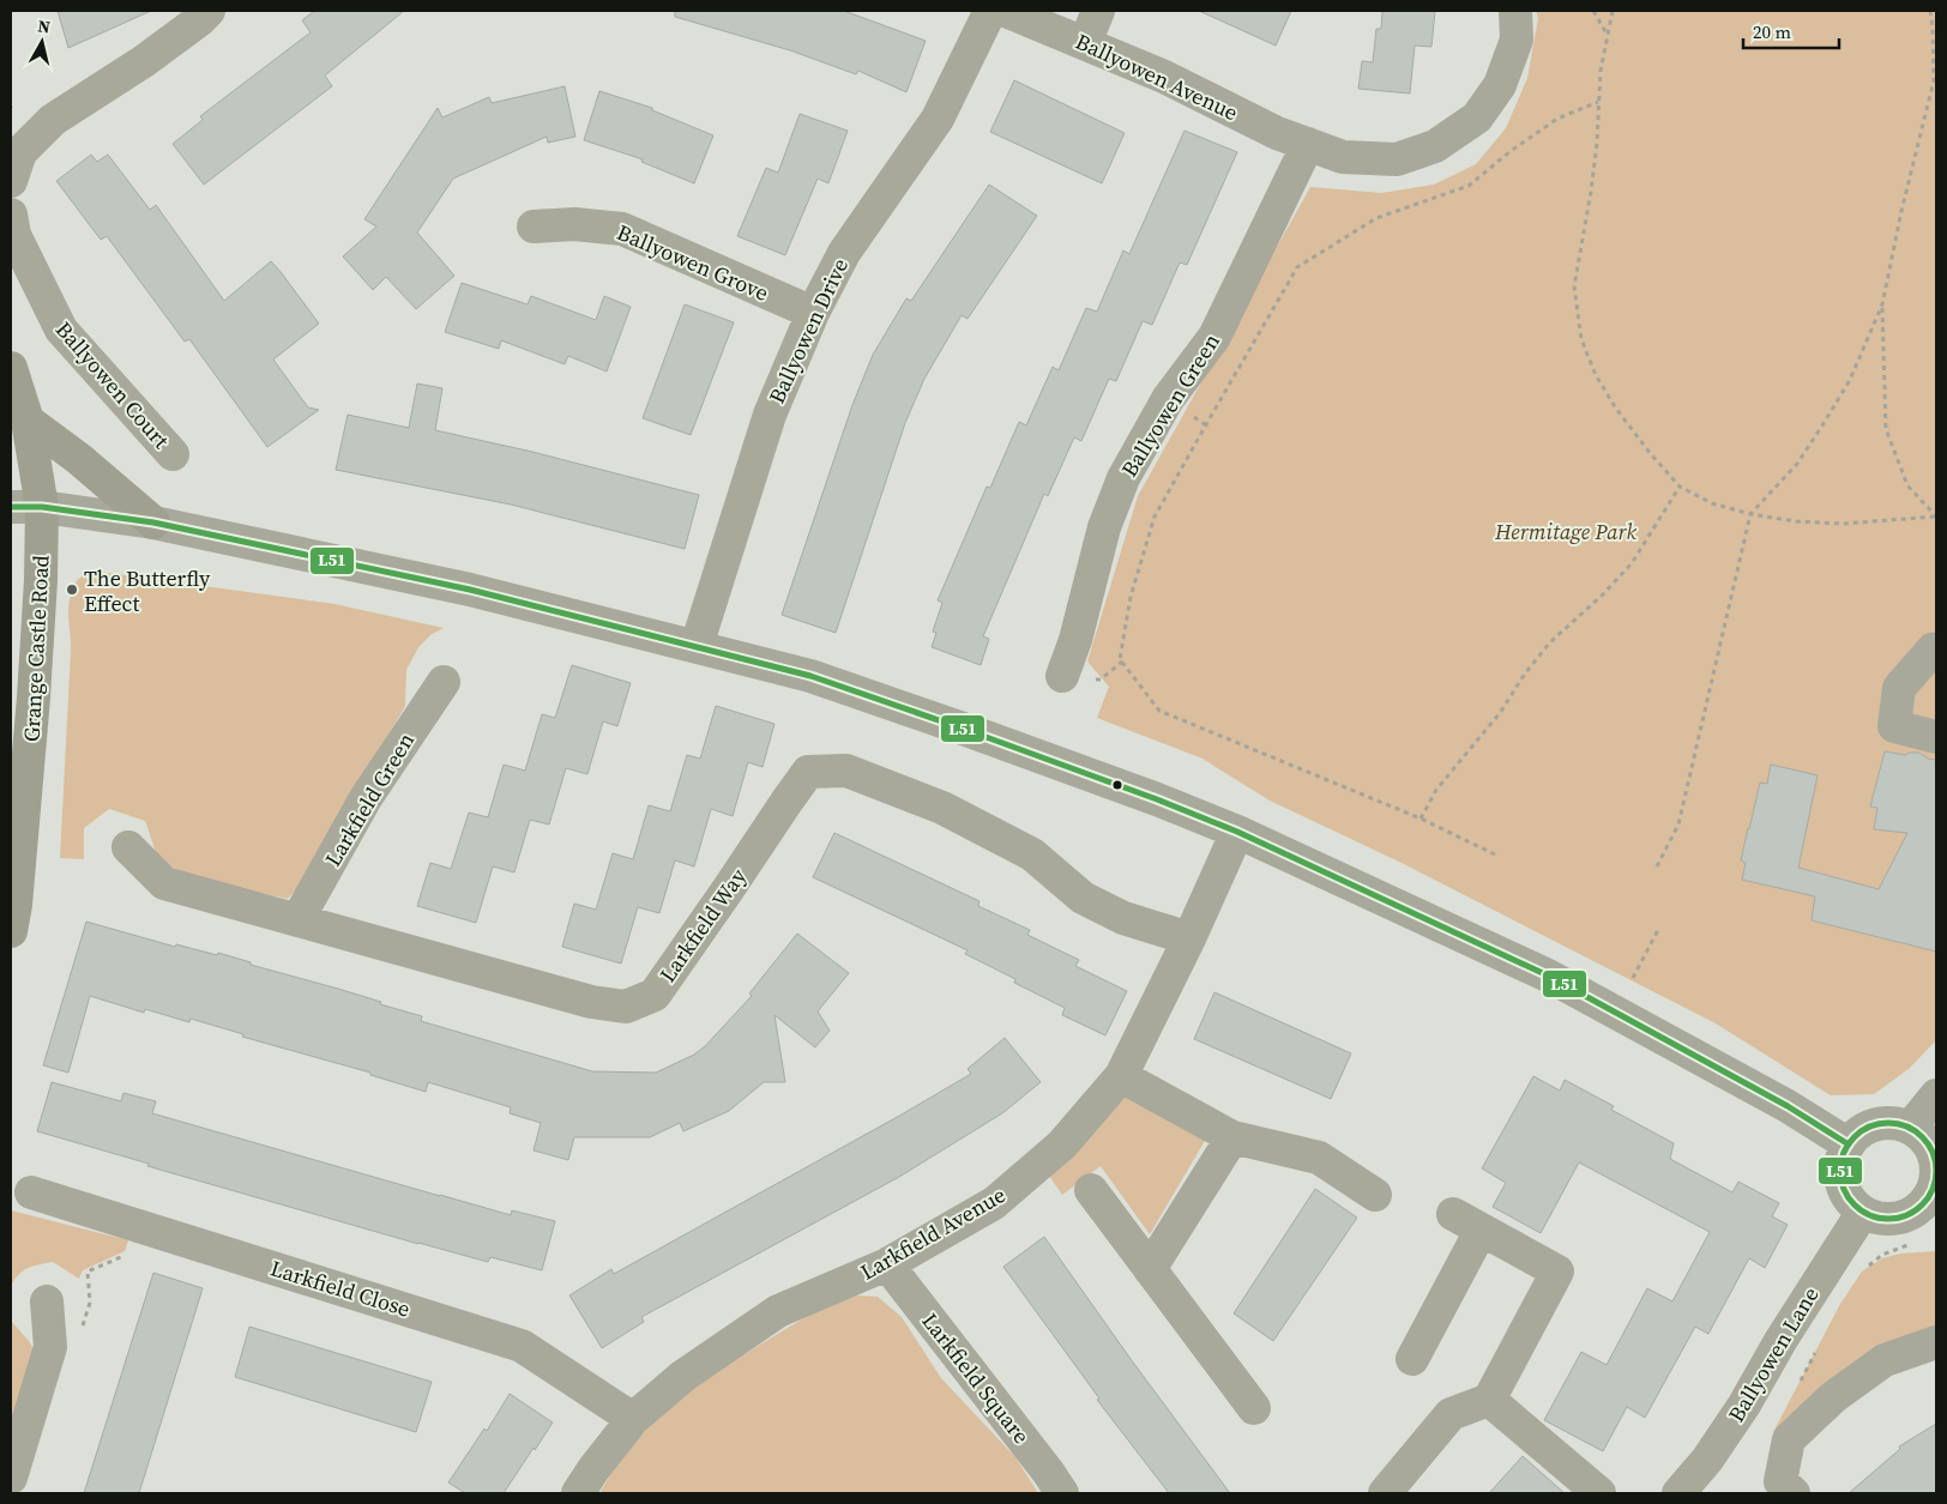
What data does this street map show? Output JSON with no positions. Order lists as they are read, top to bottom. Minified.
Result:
{"streets":{"main road":["Grange Castle Road"],"street":["Ballyowen Avenue","Ballyowen Grove","Ballyowen Drive","Ballyowen Court","Ballyowen Green","Larkfield Green","Larkfield Way","Larkfield Avenue","Larkfield Close","Ballyowen Lane","Larkfield Square"]},"crossings":[["Ballyowen Avenue","Ballyowen Green"],["Ballyowen Grove","Ballyowen Drive"],["Larkfield Green","Larkfield Way"],["Larkfield Way","Larkfield Avenue"],["Larkfield Avenue","Larkfield Close"],["Larkfield Avenue","Larkfield Square"]],"parks":["Hermitage Park"],"places":["The Butterfly Effect"],"lines":["transit line L51"],"scale_bar":"20 m","north":"top"}
